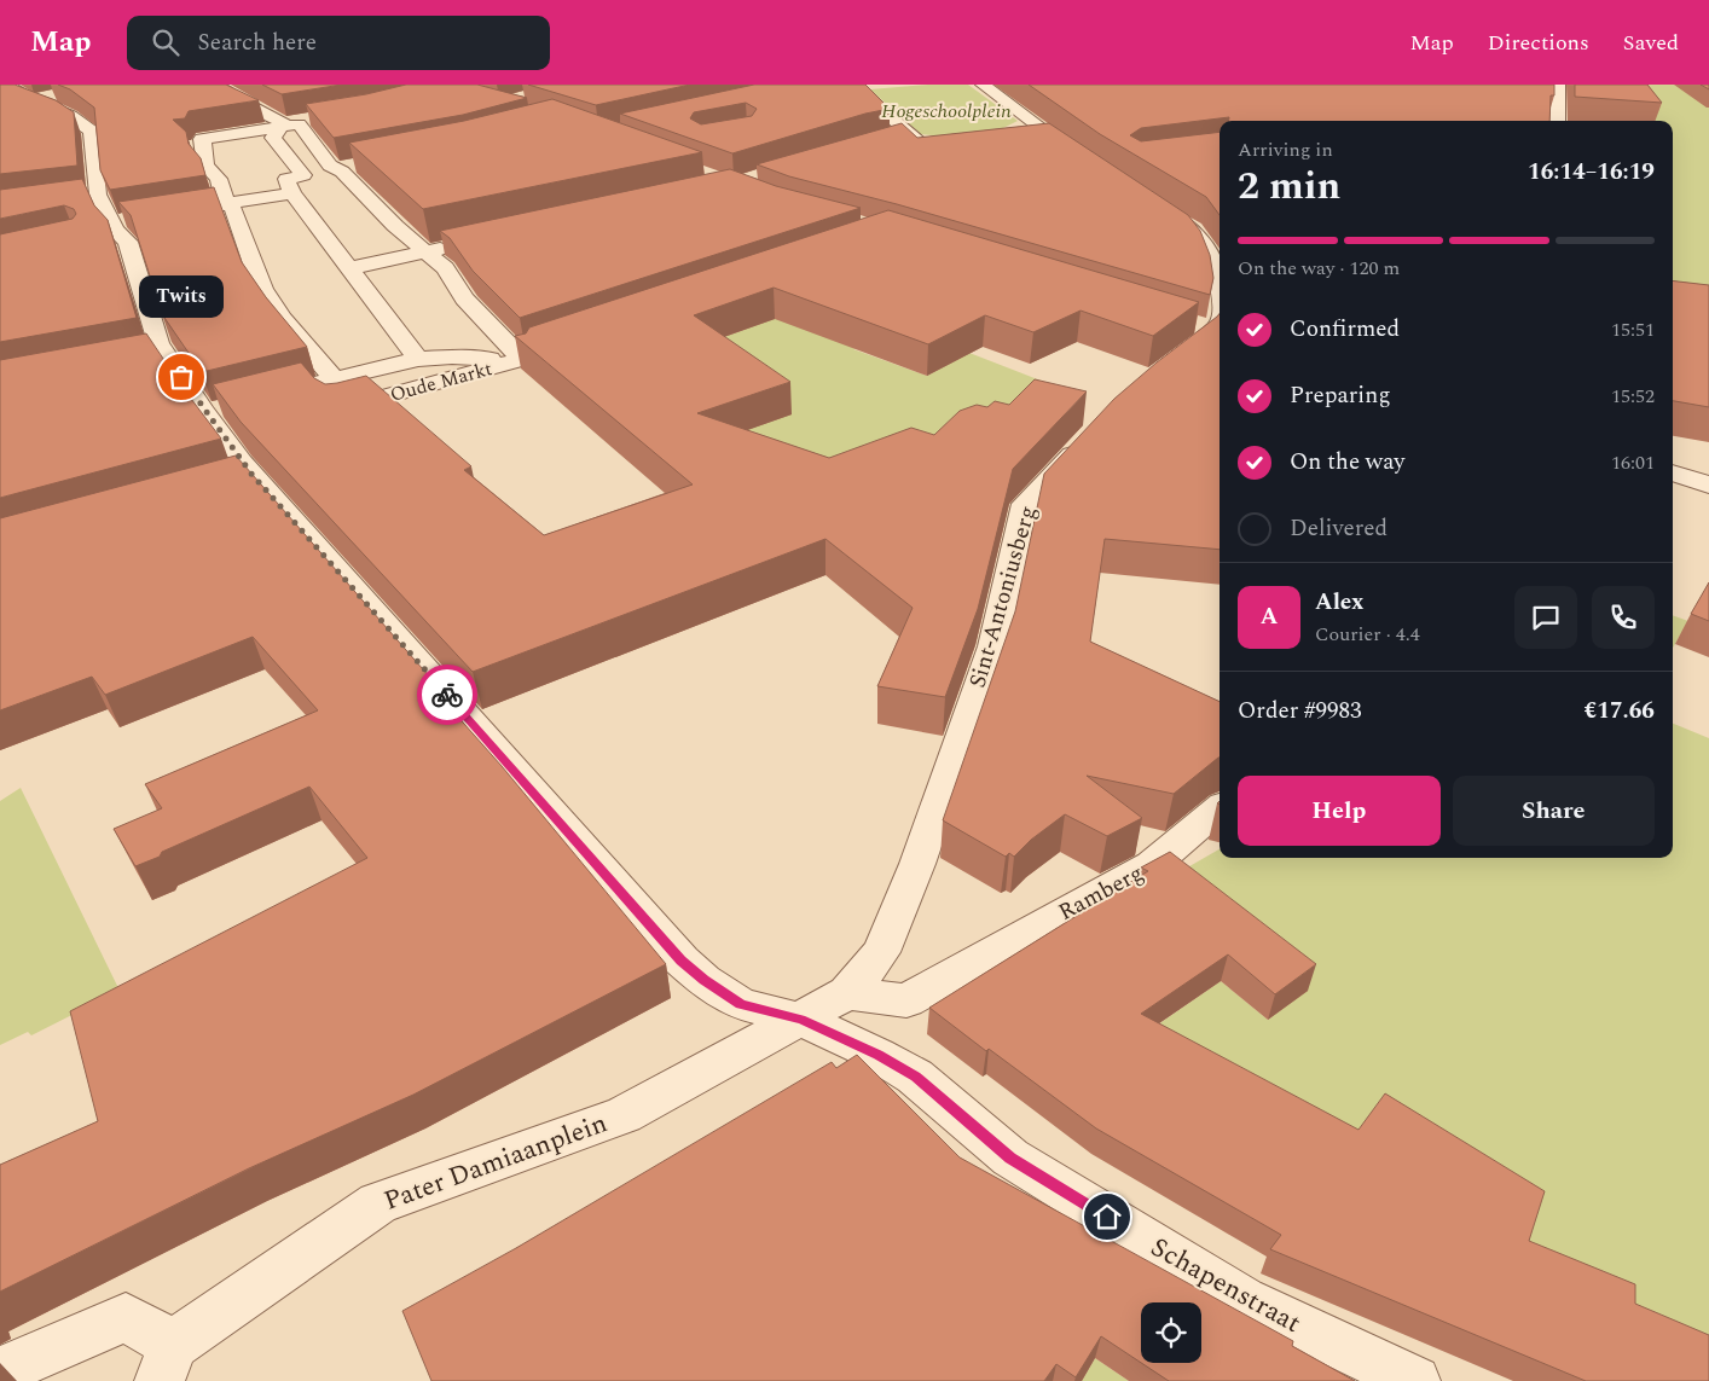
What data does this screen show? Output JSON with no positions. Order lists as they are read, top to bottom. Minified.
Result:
{"streets":{"street":["Oude Markt","Sint-Antoniusberg","Ramberg","Pater Damiaanplein","Schapenstraat"]},"crossings":[["Sint-Antoniusberg","Pater Damiaanplein"],["Ramberg","Pater Damiaanplein"],["Pater Damiaanplein","Schapenstraat"]],"parks":["Hogeschoolplein"],"places":["Twits"],"page":{"header":"Map","search":"Search here","nav":["Map","Directions","Saved"],"heading":["2 min","Arriving in","16:14–16:19"],"panel":["Alex","Courier · 4.4","Order #9983","€17.66"],"bar":"On the way · 120 m","bubble":"Twits","list":[["Confirmed","15:51"],["Preparing","15:52"],["On the way","16:01"],"Delivered"],"round":"A","buttons":["Help","Share"]}}
